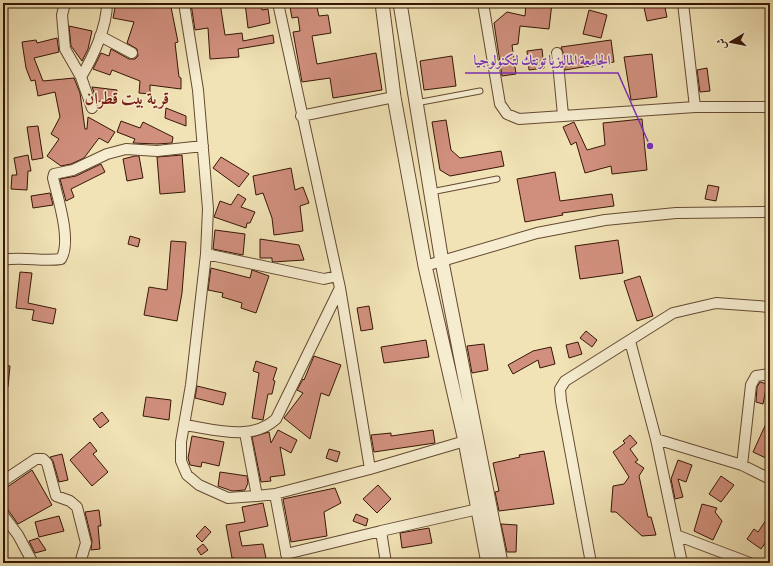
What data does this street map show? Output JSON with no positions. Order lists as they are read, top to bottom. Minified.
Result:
{"districts":["قرية بيت قطران"],"places":["الجامعة الماليزيا تونتك لتكنولوجيا"],"north":"left"}
